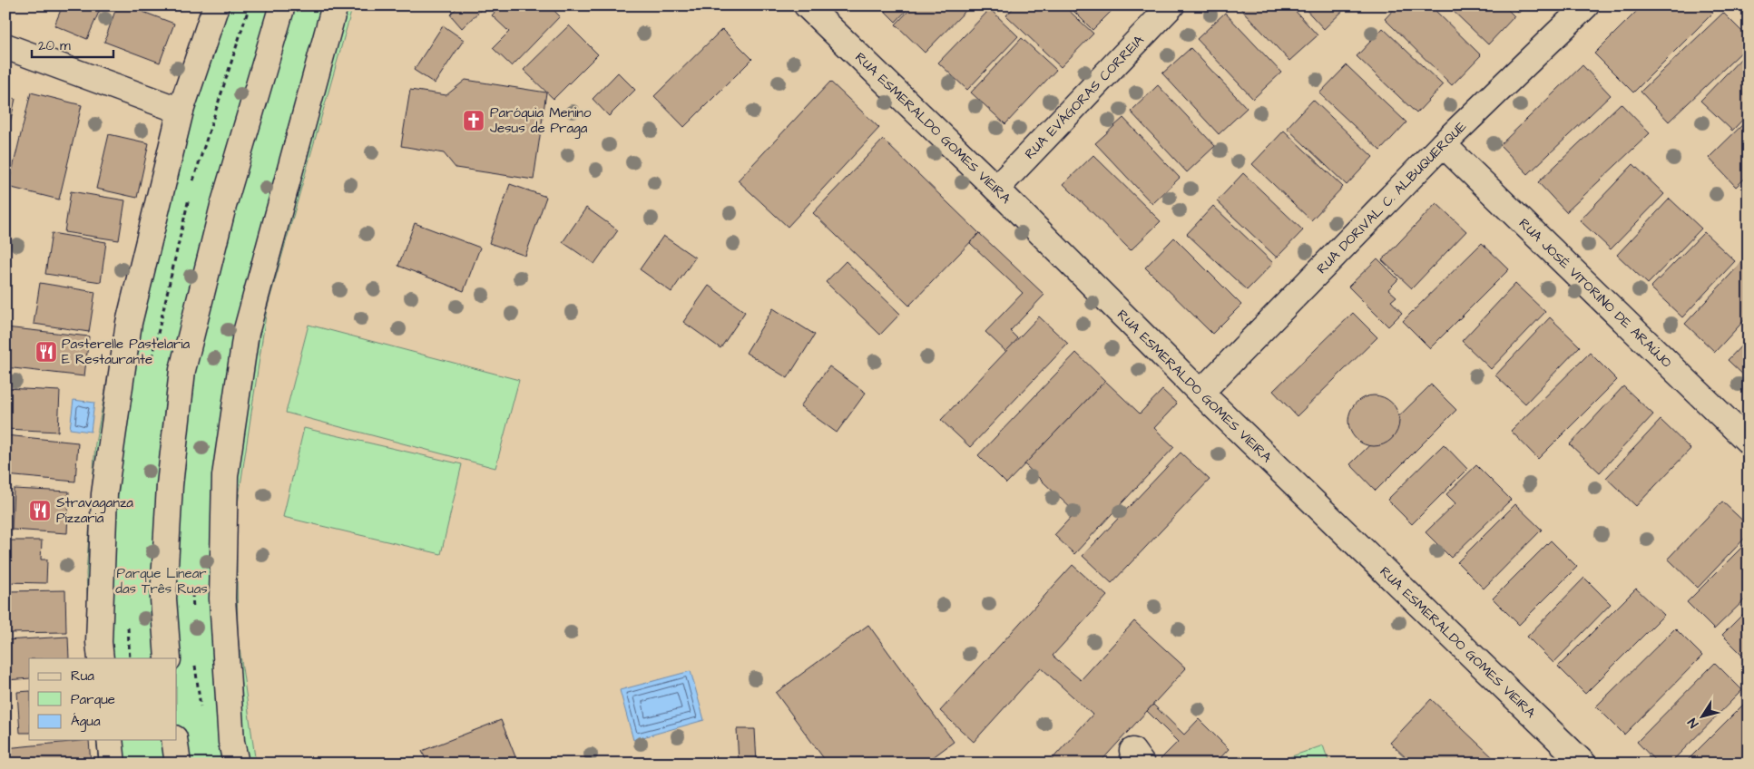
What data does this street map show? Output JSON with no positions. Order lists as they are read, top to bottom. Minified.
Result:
{"streets":{"street":["RUA EVÁGORAS CORREIA","RUA ESMERALDO GOMES VIEIRA","RUA DORIVAL C. ALBUQUERQUE","RUA JOSÉ VITORINO DE ARAÚJO"]},"crossings":[["RUA EVÁGORAS CORREIA","RUA ESMERALDO GOMES VIEIRA"],["RUA ESMERALDO GOMES VIEIRA","RUA DORIVAL C. ALBUQUERQUE"],["RUA DORIVAL C. ALBUQUERQUE","RUA JOSÉ VITORINO DE ARAÚJO"]],"parks":["Parque Linear das Três Ruas"],"places":{"church":["Paróquia Menino Jesus de Praga"],"restaurant":["Pasterelle Pastelaria E Restaurante","Stravaganza Pizzaria"]},"legend":["Rua","Parque","Água"],"scale_bar":"20 m","north":"bottom left"}
